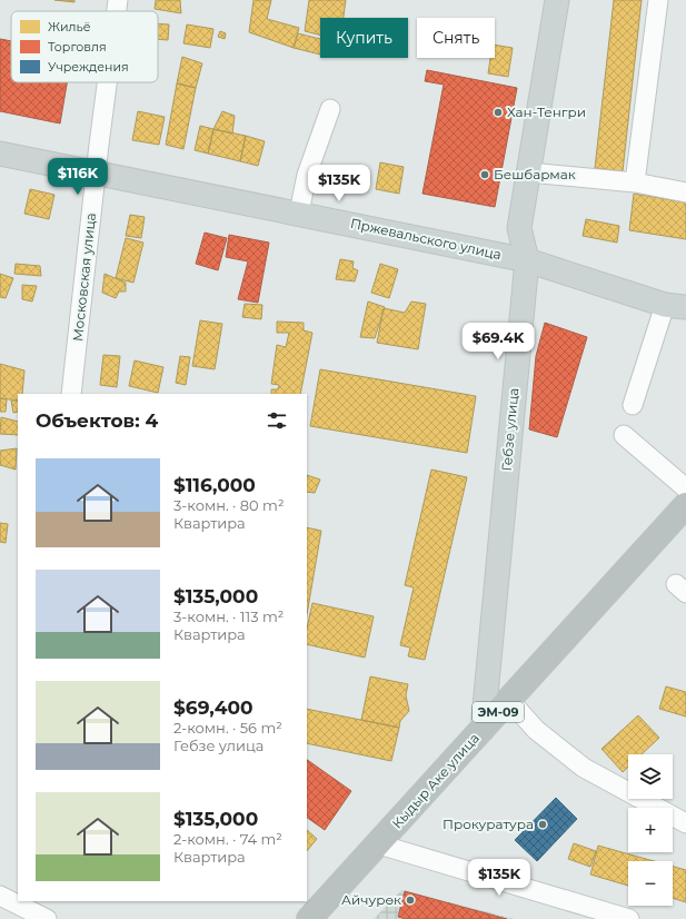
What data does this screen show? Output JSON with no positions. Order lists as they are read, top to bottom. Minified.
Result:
{"streets":{"highway":["ЭМ-09","Кыдыр Аке улица"],"main road":["Пржевальского улица","Гебзе улица"],"street":["Московская улица"]},"crossings":[["Пржевальского улица","Московская улица"],["Пржевальского улица","Гебзе улица"],["Гебзе улица","Кыдыр Аке улица"]],"places":["Хан-Тенгри","Бешбармак","Прокуратура","Айчурөк"],"legend":["Жильё","Торговля","Учреждения"],"page":{"chip":["Купить","Снять"],"price":["$116K","$135K","$69.4K","$135K"],"heading":"Объектов: 4","list":[{"name":"$116,000","note":"3-комн. · 80 m² · Квартира"},{"name":"$135,000","note":"3-комн. · 113 m² · Квартира"},{"name":"$69,400","note":"2-комн. · 56 m² · Гебзе улица"},{"name":"$135,000","note":"2-комн. · 74 m² · Квартира"}],"map_buttons":["+","−"]}}
